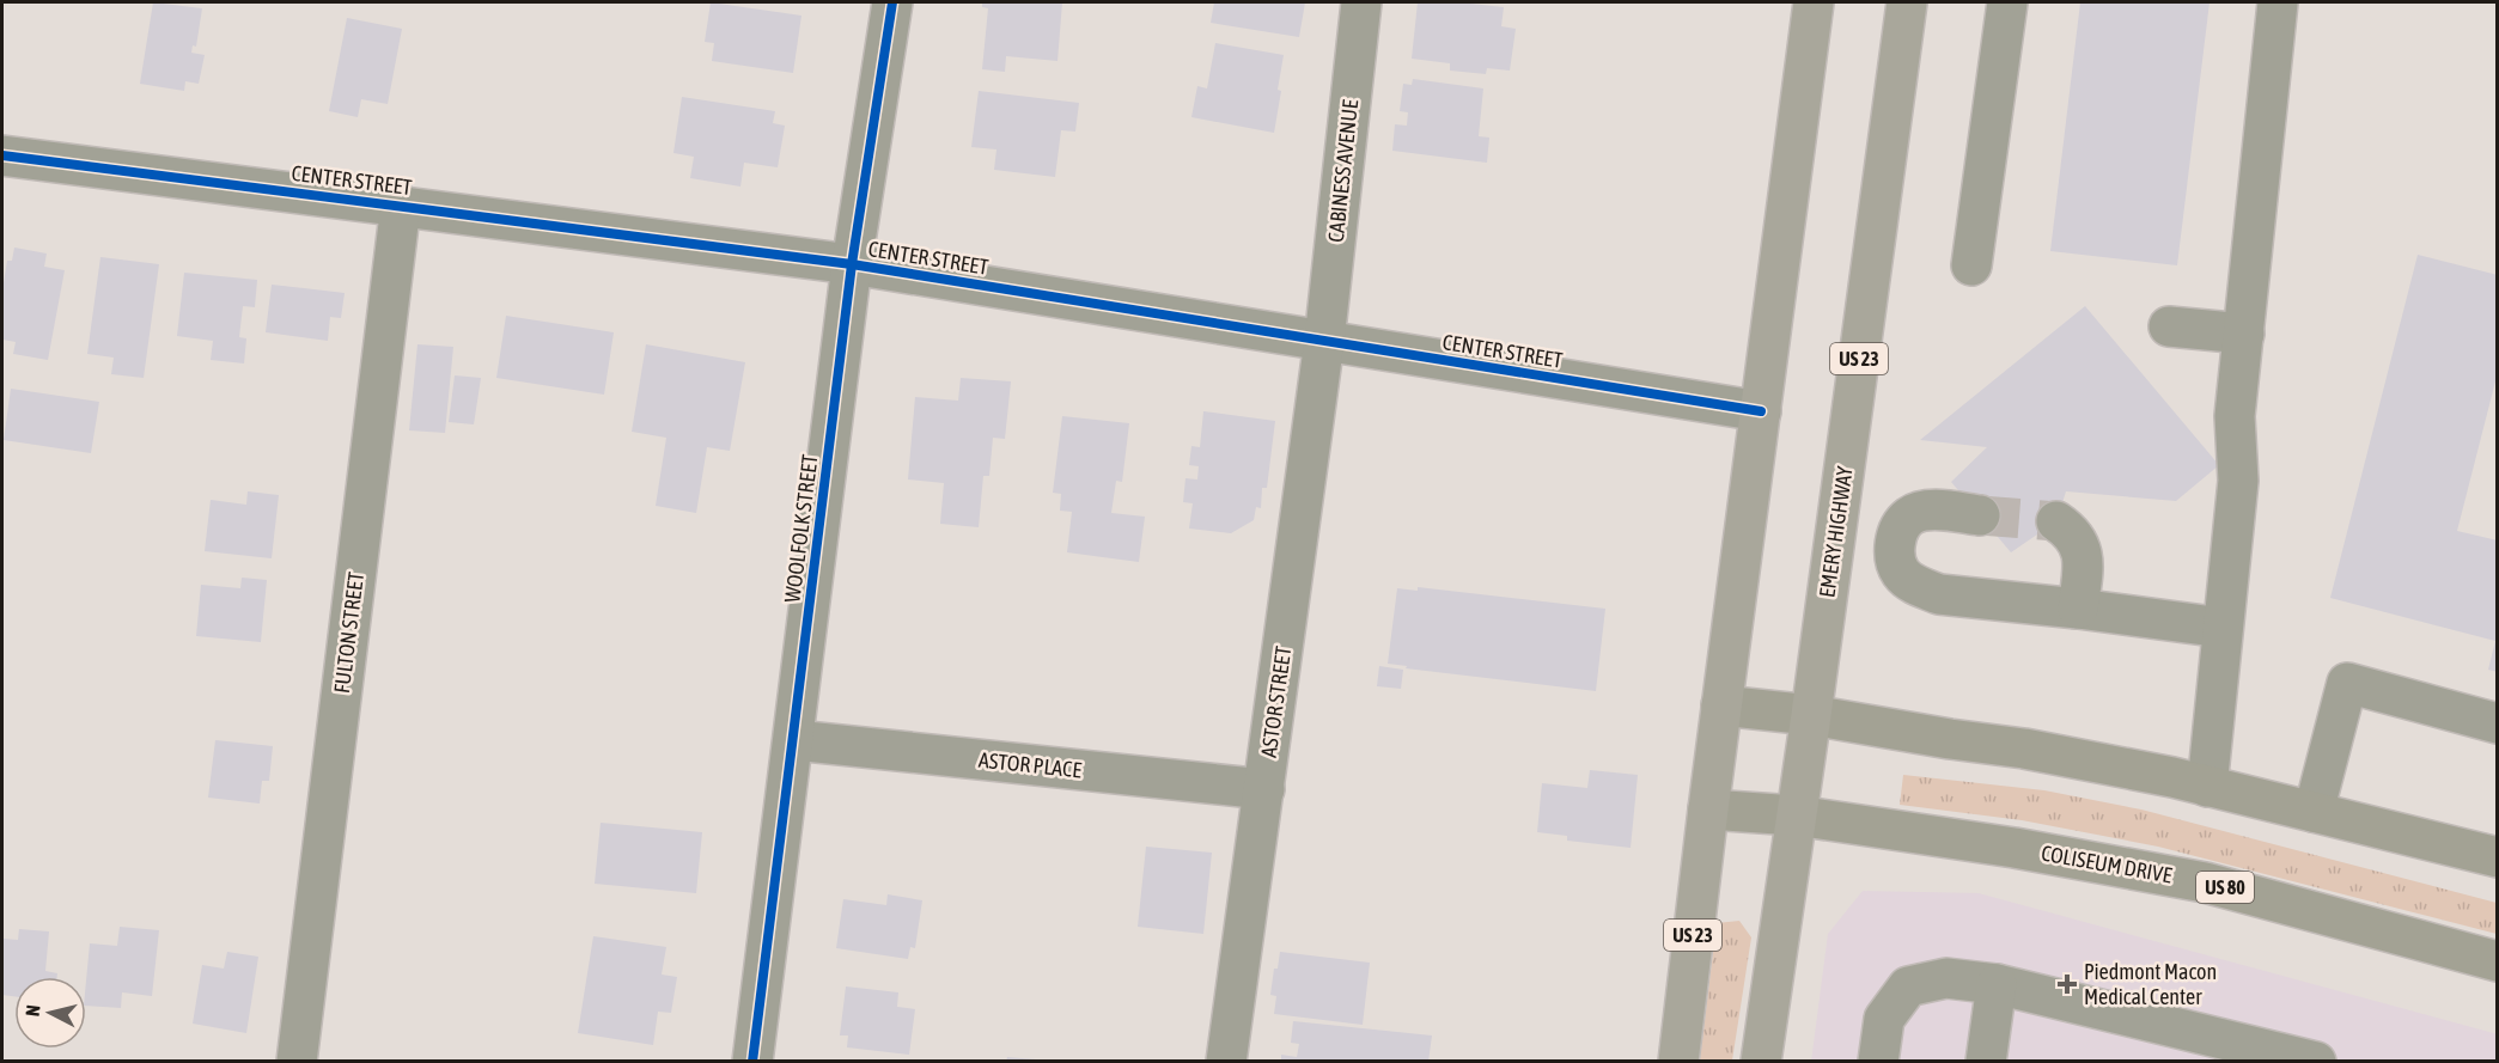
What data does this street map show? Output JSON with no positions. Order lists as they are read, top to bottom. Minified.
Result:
{"streets":{"highway":["US 23","EMERY HIGHWAY"],"main road":["COLISEUM DRIVE","US 80"],"street":["CABINESS AVENUE","CENTER STREET","WOOLFOLK STREET","FULTON STREET","ASTOR STREET","ASTOR PLACE"]},"crossings":[["CABINESS AVENUE","CENTER STREET"],["CABINESS AVENUE","ASTOR STREET"],["CENTER STREET","US 23"],["CENTER STREET","WOOLFOLK STREET"],["CENTER STREET","FULTON STREET"],["CENTER STREET","ASTOR STREET"],["US 23","COLISEUM DRIVE"],["WOOLFOLK STREET","ASTOR PLACE"],["EMERY HIGHWAY","COLISEUM DRIVE"],["ASTOR STREET","ASTOR PLACE"]],"places":{"health":["Piedmont Macon Medical Center"]},"north":"left"}
